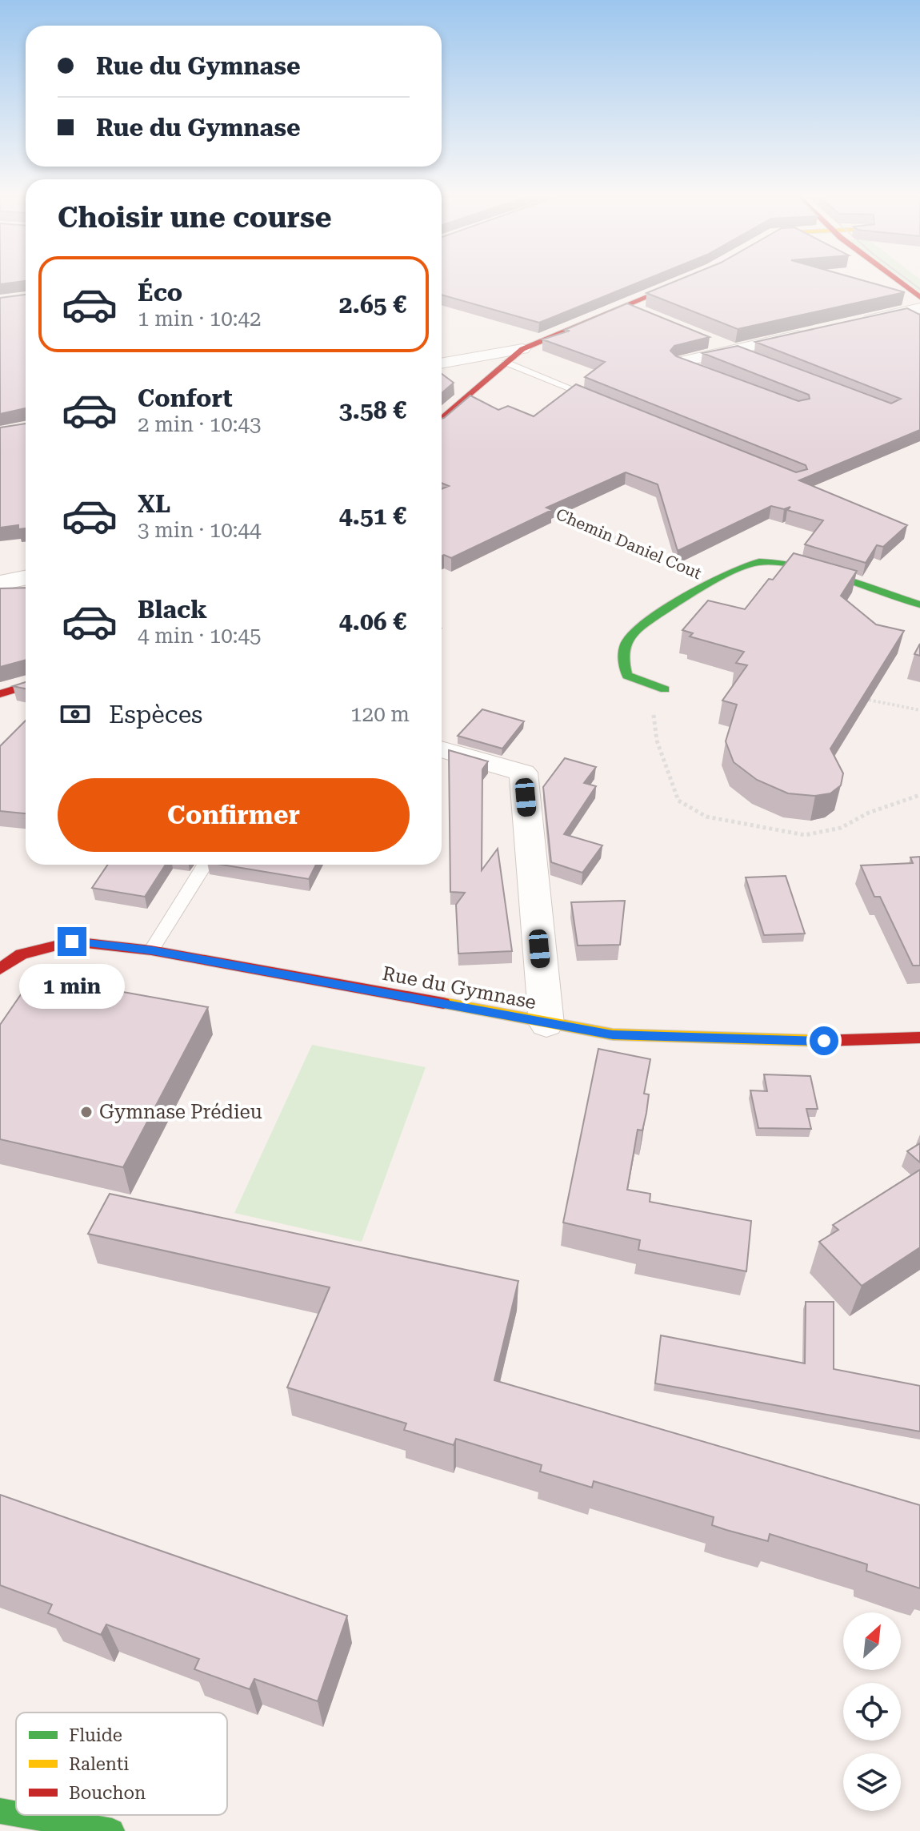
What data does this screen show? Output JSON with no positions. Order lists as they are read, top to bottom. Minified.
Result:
{"streets":{"street":["Rue du Gymnase"],"path":["Chemin Daniel Cout"]},"places":["Gymnase Prédieu"],"legend":["Fluide","Ralenti","Bouchon"],"north":"top right","page":{"banner":["Rue du Gymnase","Rue du Gymnase"],"heading":"Choisir une course","list":[{"name":"Éco","note":"1 min · 10:42","value":"2.65 €"},{"name":"Confort","note":"2 min · 10:43","value":"3.58 €"},{"name":"XL","note":"3 min · 10:44","value":"4.51 €"},{"name":"Black","note":"4 min · 10:45","value":"4.06 €"}],"pay":["Espèces","120 m"],"buttons":"Confirmer","bubble":"1 min"}}
